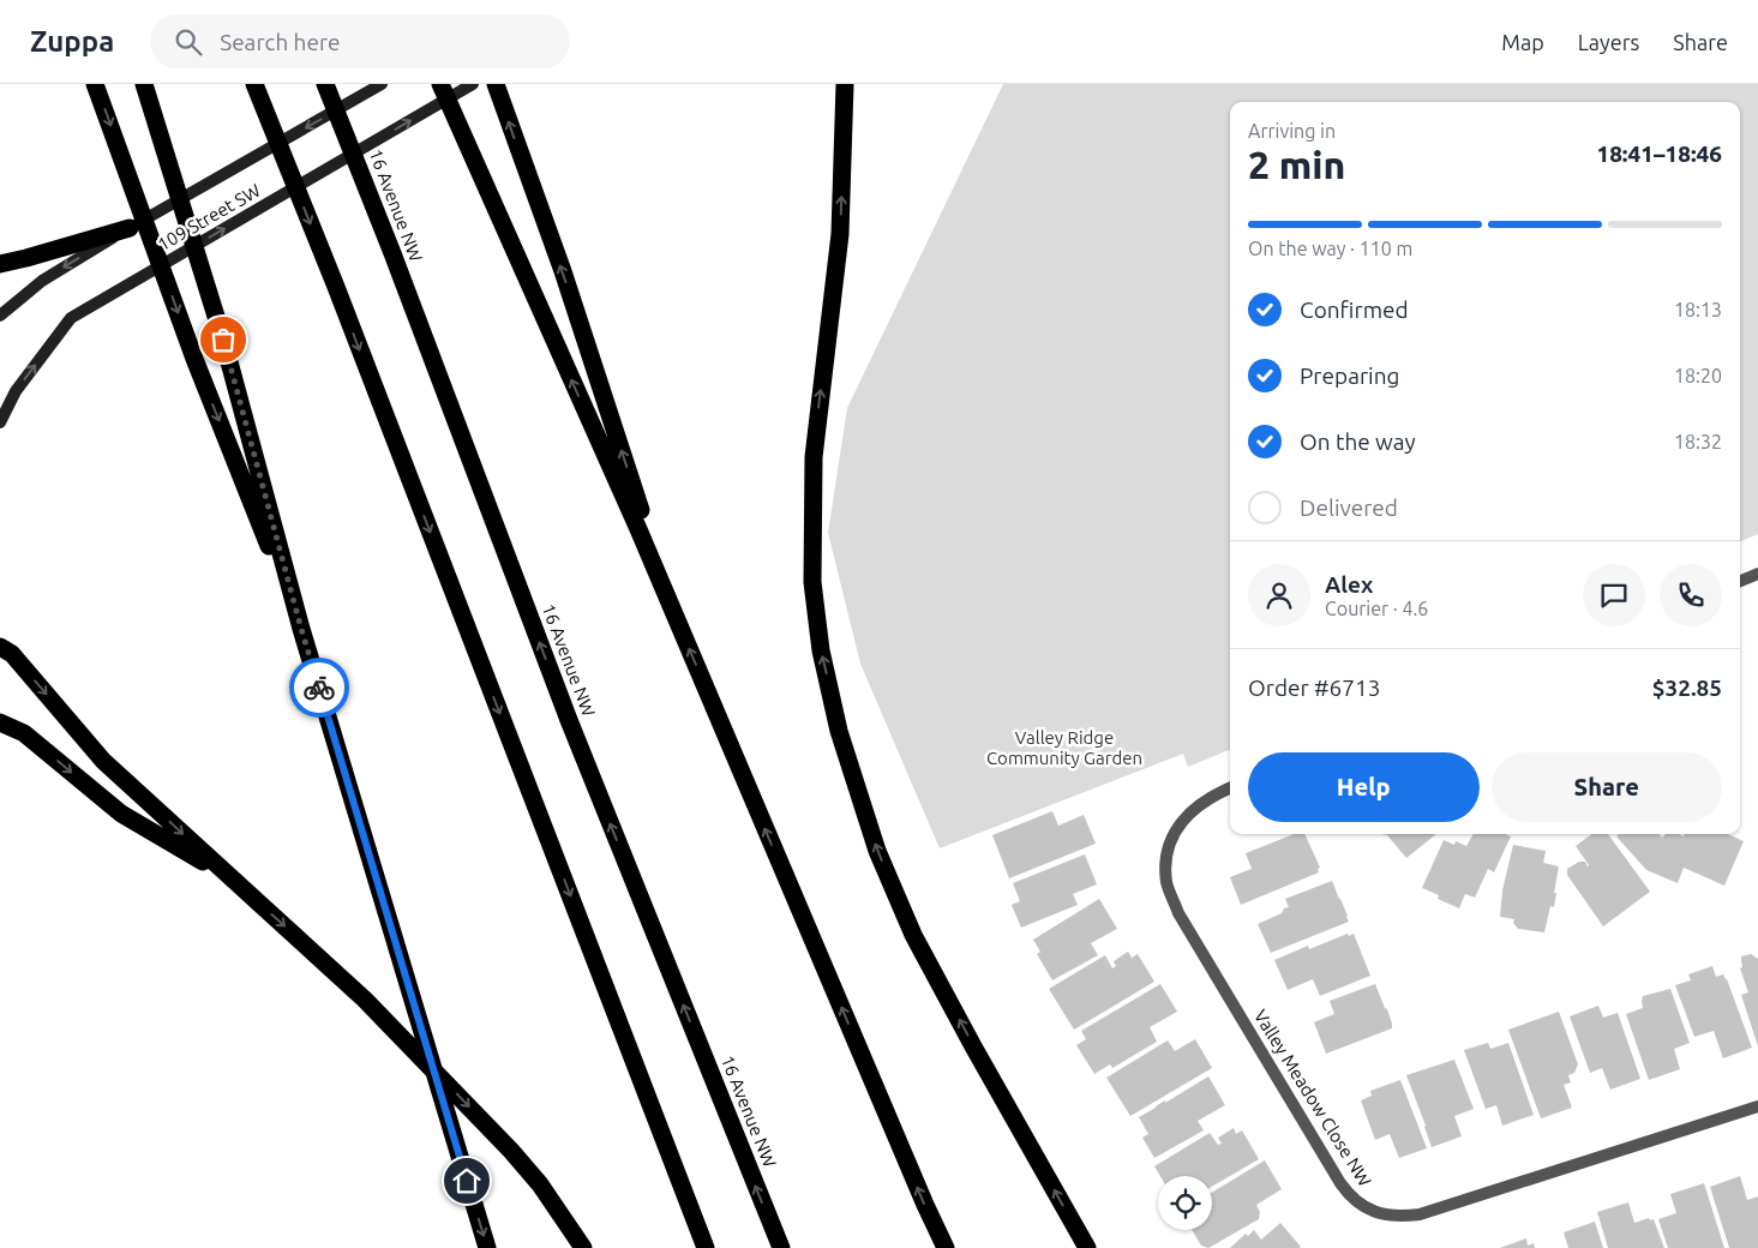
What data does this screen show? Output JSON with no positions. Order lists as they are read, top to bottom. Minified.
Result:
{"streets":{"highway":["16 Avenue NW"],"street":["109 Street SW","Valley Meadow Close NW"]},"parks":["Valley Ridge Community Garden"],"page":{"header":"Zuppa","search":"Search here","nav":["Map","Layers","Share"],"heading":["2 min","Arriving in","18:41–18:46"],"panel":["Alex","Courier · 4.6","Order #6713","$32.85"],"bar":"On the way · 110 m","list":[["Confirmed","18:13"],["Preparing","18:20"],["On the way","18:32"],"Delivered"],"buttons":["Help","Share"]}}
